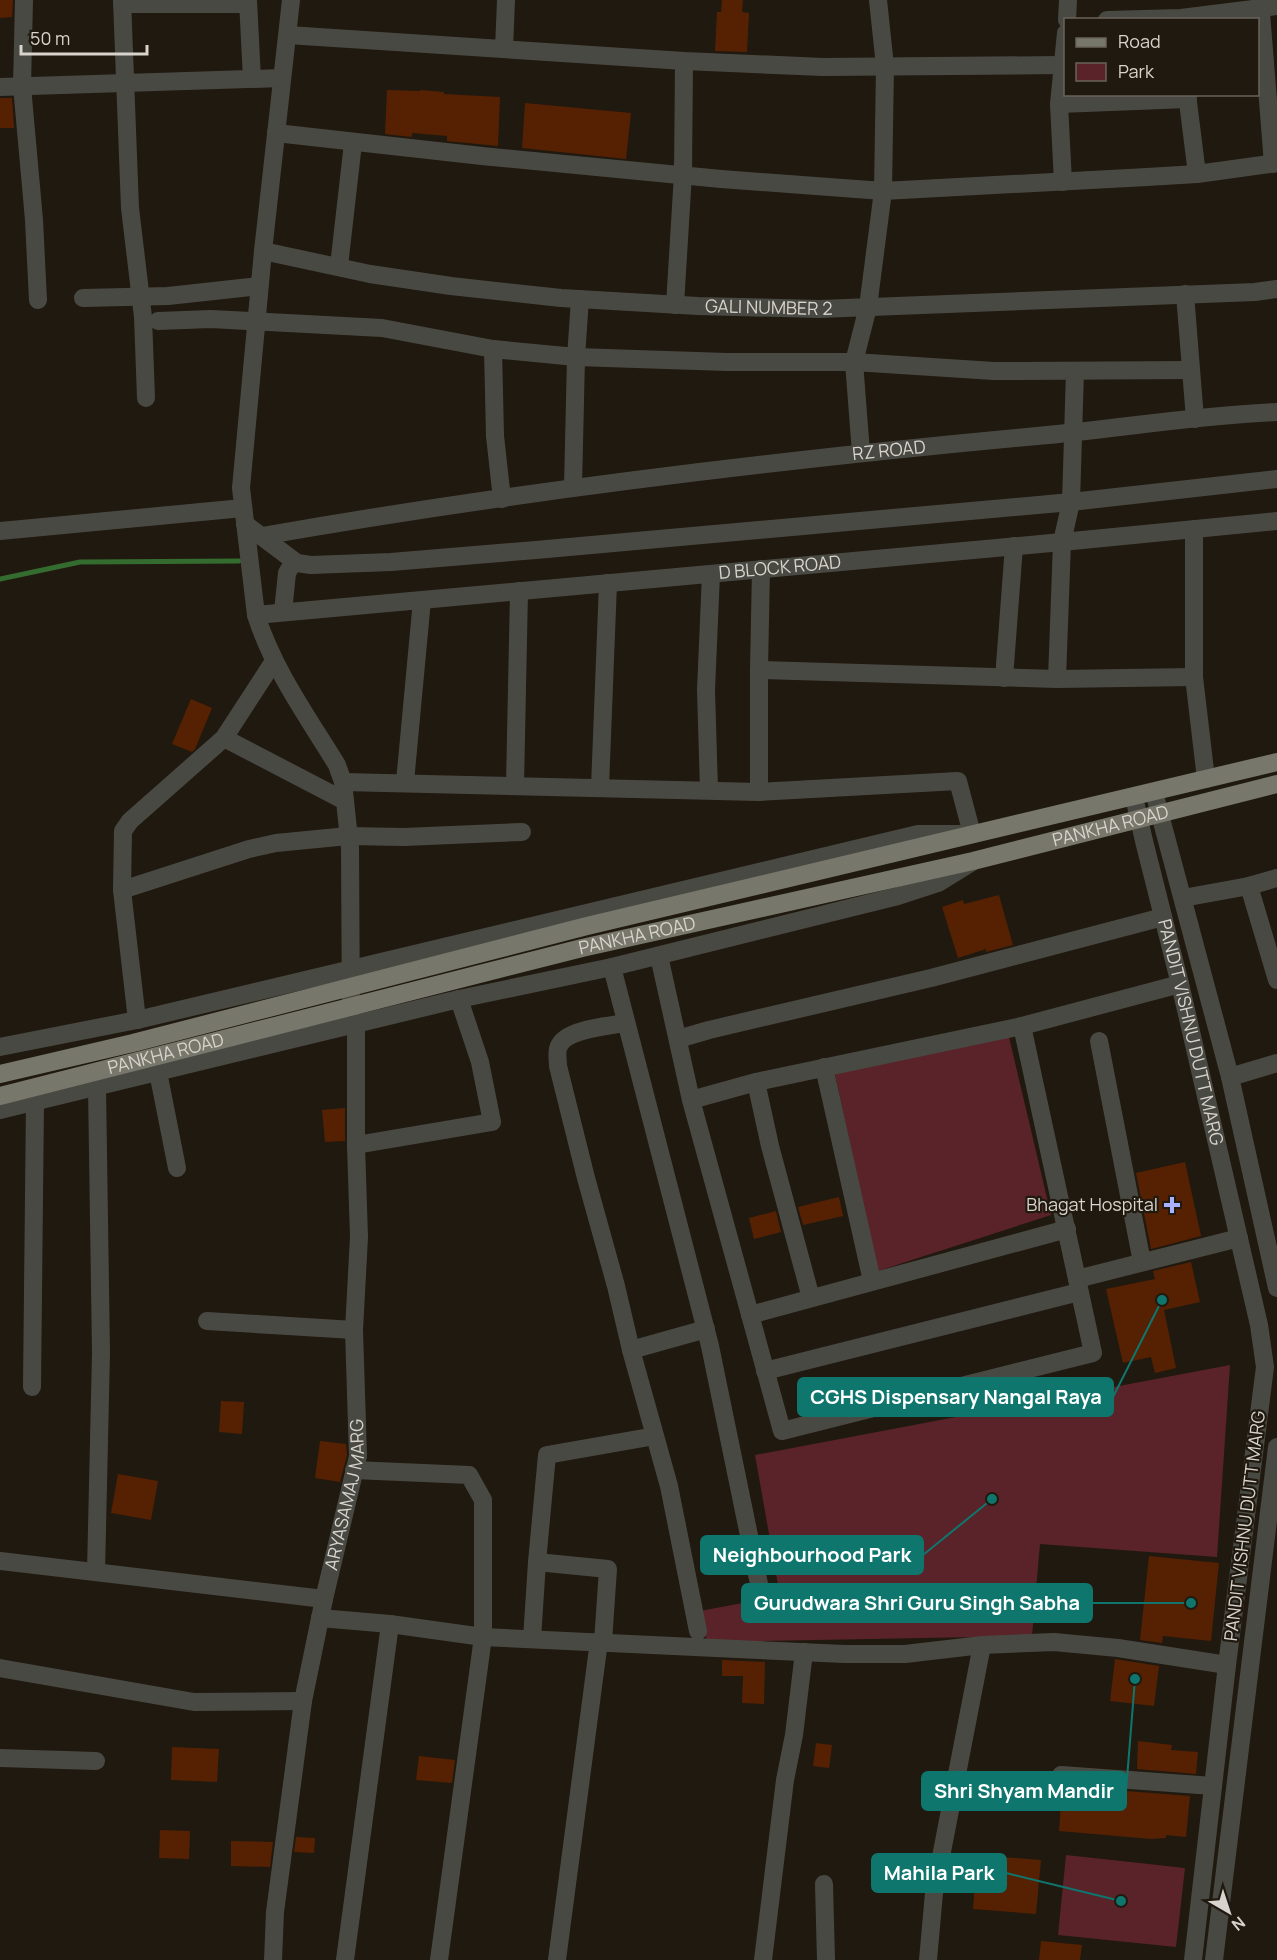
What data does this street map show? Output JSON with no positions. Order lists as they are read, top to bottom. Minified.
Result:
{"streets":{"main road":["PANKHA ROAD"],"street":["GALI NUMBER 2","RZ ROAD","D BLOCK ROAD","PANDIT VISHNU DUTT MARG","ARYASAMAJ MARG"]},"crossings":[["GALI NUMBER 2","ARYASAMAJ MARG"],["D BLOCK ROAD","ARYASAMAJ MARG"],["PANKHA ROAD","PANDIT VISHNU DUTT MARG"]],"places":{"health":["Bhagat Hospital"],"other":["CGHS Dispensary Nangal Raya","Neighbourhood Park","Gurudwara Shri Guru Singh Sabha","Shri Shyam Mandir","Mahila Park"]},"legend":["Road","Park"],"scale_bar":"50 m","north":"bottom right"}
